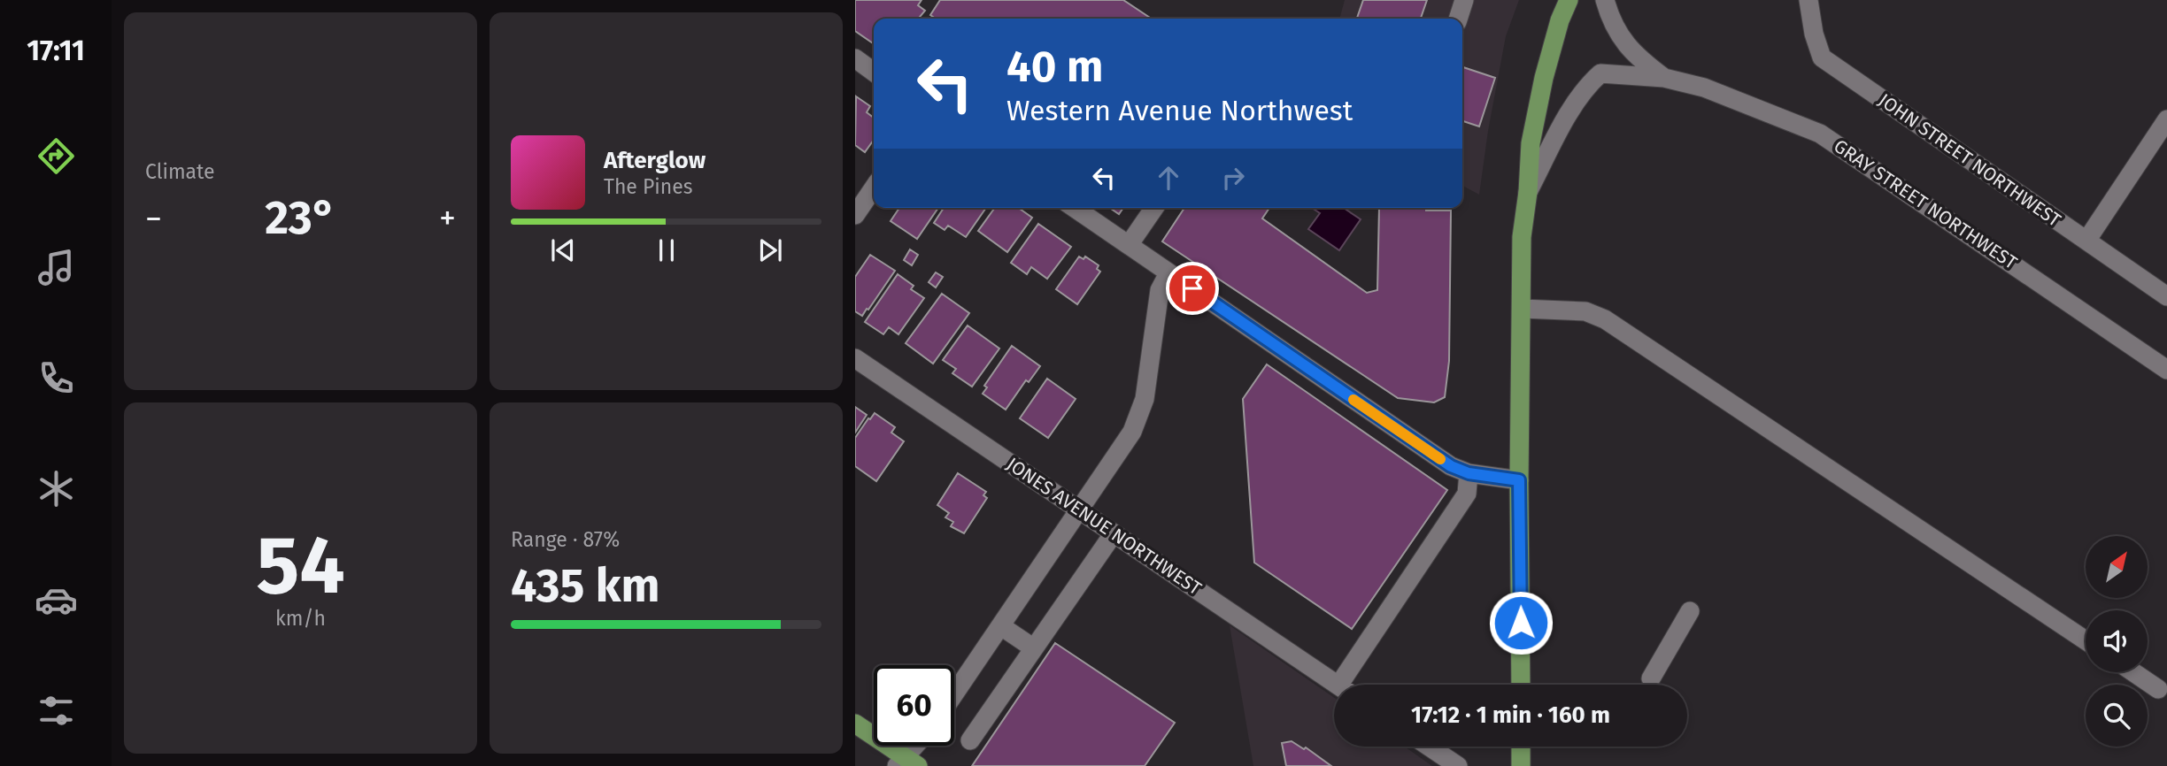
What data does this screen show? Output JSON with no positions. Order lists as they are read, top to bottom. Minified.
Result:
{"streets":{"street":["JOHN STREET NORTHWEST","GRAY STREET NORTHWEST","JONES AVENUE NORTHWEST"]},"north":"top right","page":{"tabs":"17:11","tile":["Climate",["54","km/h"],["Range · 87%","435 km"]],"turn":["40 m","Western Avenue Northwest"],"song":["Afterglow","The Pines"],"heat":["−","23°","+"],"limit":"60","trip":"17:12 · 1 min · 160 m"}}
